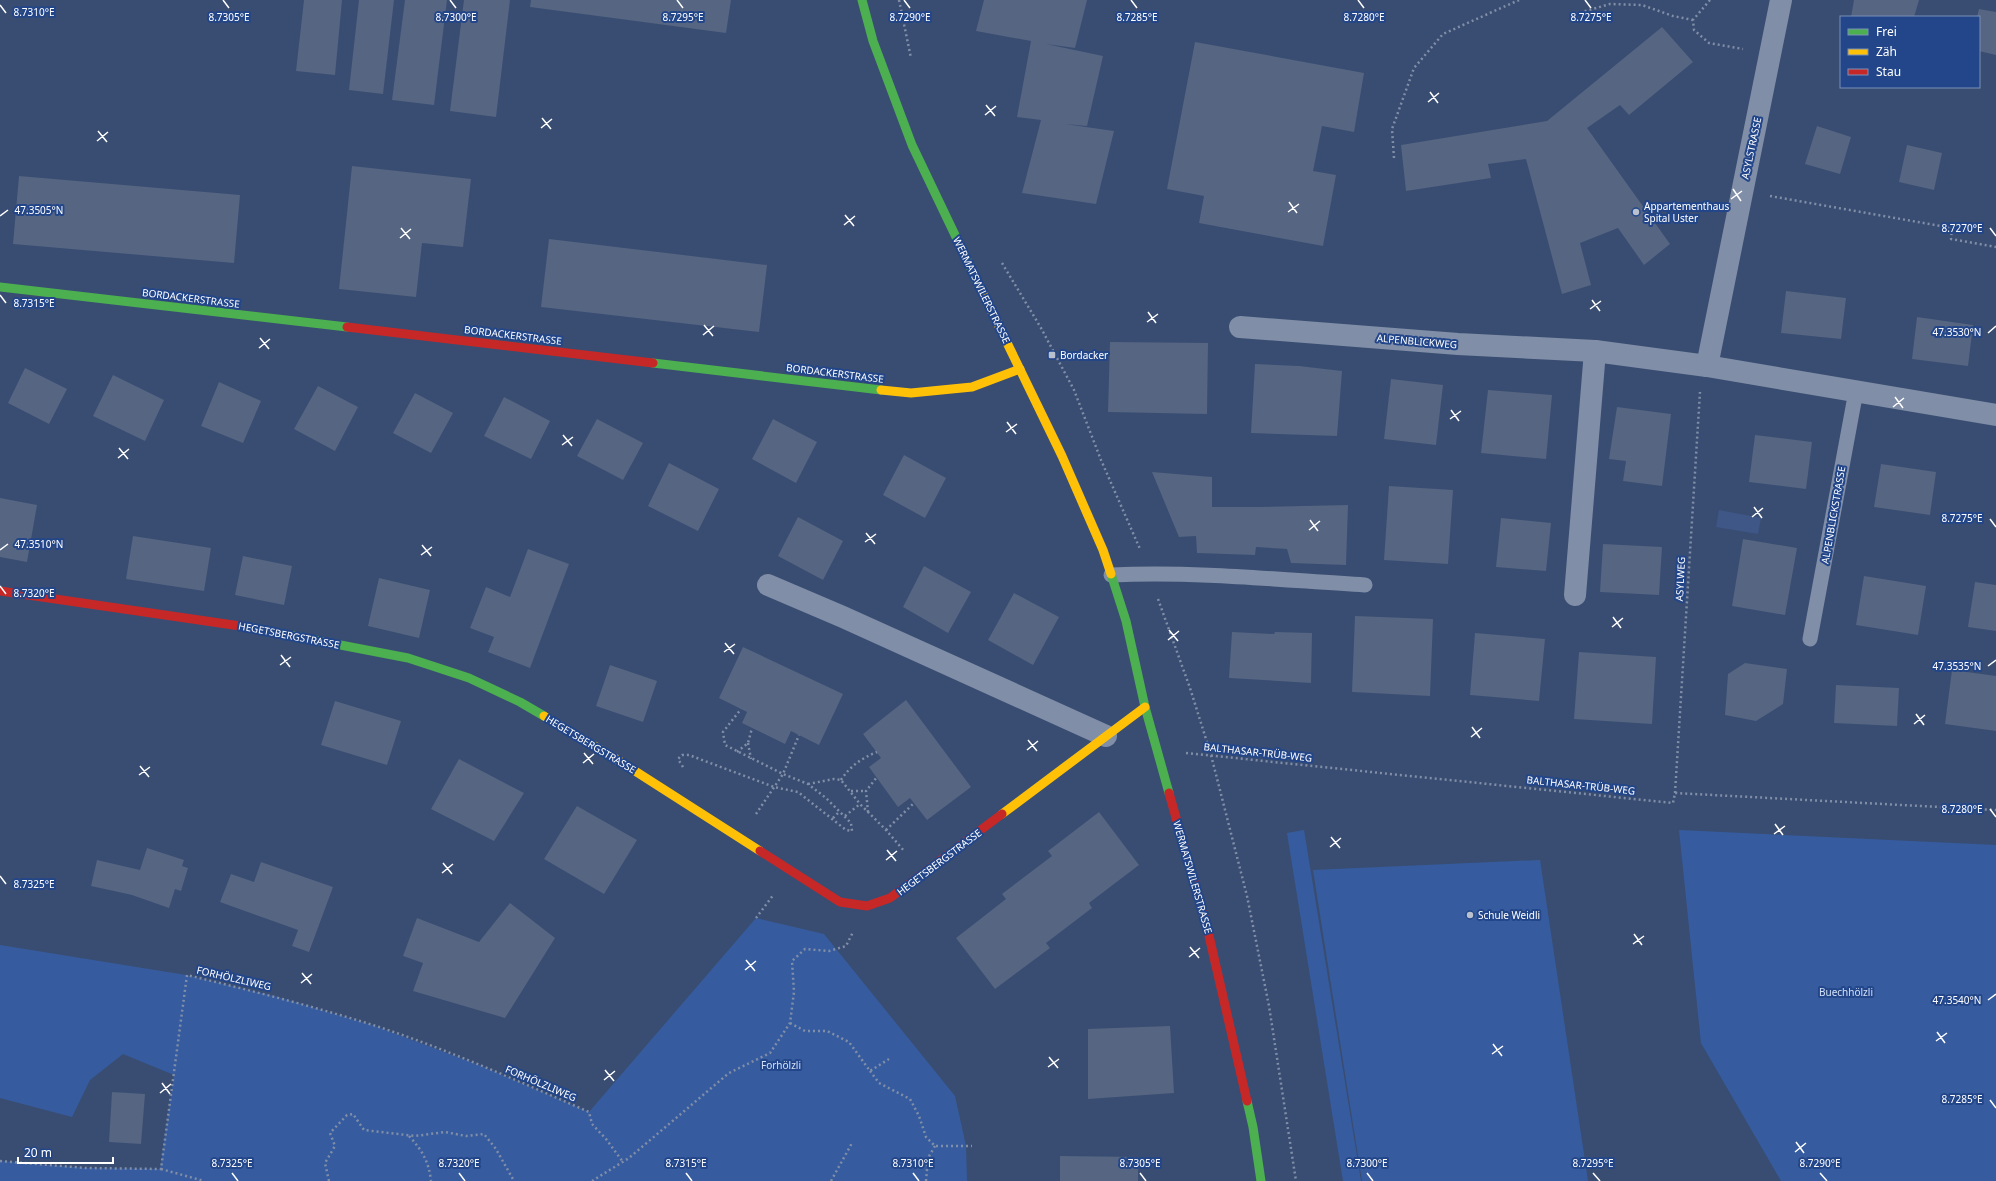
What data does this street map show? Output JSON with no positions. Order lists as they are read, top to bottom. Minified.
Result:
{"streets":{"street":["ASYLSTRASSE","WERMATSWILERSTRASSE","BORDACKERSTRASSE","ALPENBLICKWEG","HEGETSBERGSTRASSE"],"lane":["ALPENBLICKSTRASSE"],"path":["ASYLWEG","BALTHASAR-TRÜB-WEG","FORHÖLZLIWEG"]},"crossings":[["ASYLSTRASSE","ALPENBLICKWEG"],["ASYLSTRASSE","ASYLWEG"],["WERMATSWILERSTRASSE","BORDACKERSTRASSE"],["WERMATSWILERSTRASSE","HEGETSBERGSTRASSE"],["WERMATSWILERSTRASSE","BALTHASAR-TRÜB-WEG"],["ALPENBLICKWEG","ASYLWEG"],["ASYLWEG","BALTHASAR-TRÜB-WEG"]],"parks":["Buechhölzli","Forhölzli"],"places":{"other":["Appartementhaus Spital Uster","Schule Weidli"],"transit":["Bordacker"]},"legend":["Frei","Zäh","Stau"],"scale_bar":"20 m","coordinates":["8.7310°E","8.7305°E","8.7300°E","8.7295°E","8.7290°E","8.7280°E","8.7275°E","8.7285°E","47.3505°N","8.7270°E","8.7315°E","47.3530°N","47.3510°N","8.7320°E","47.3535°N","8.7325°E","47.3540°N"]}
